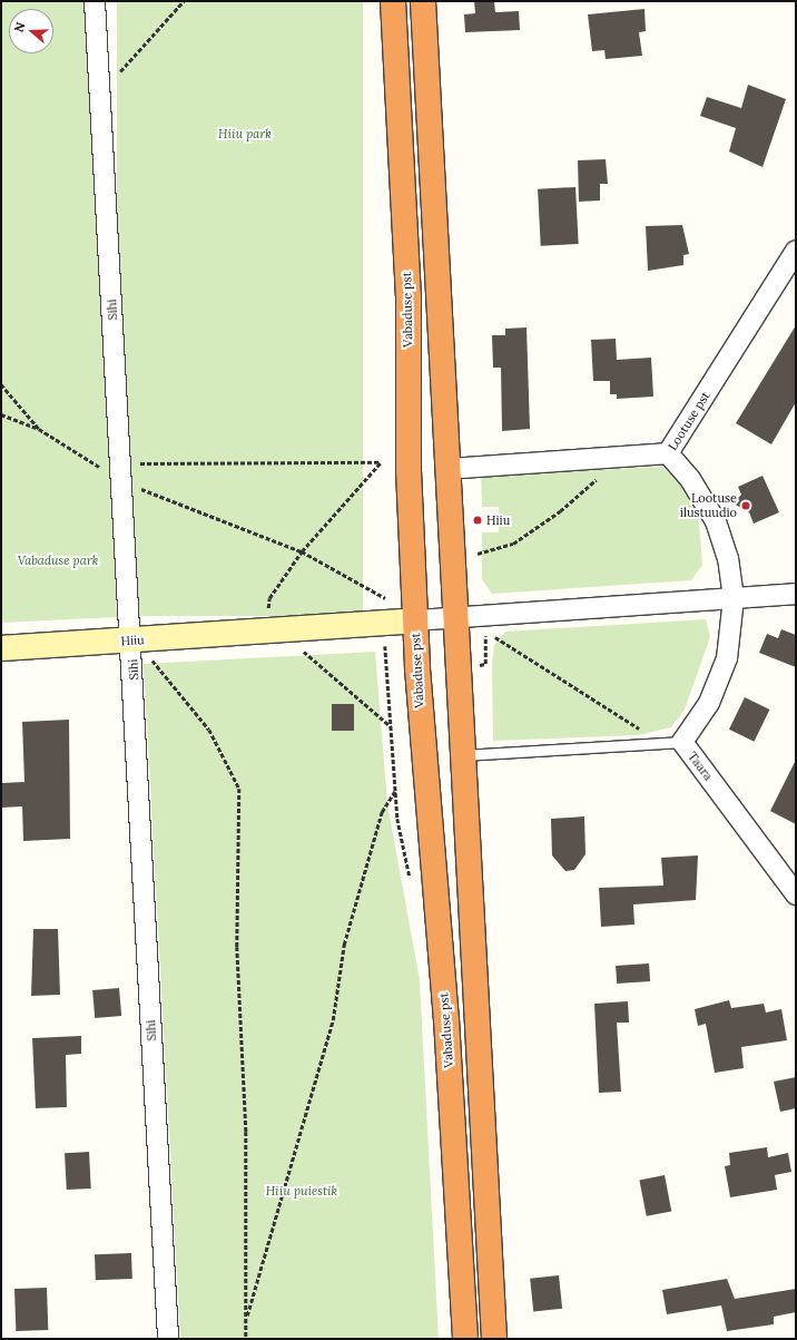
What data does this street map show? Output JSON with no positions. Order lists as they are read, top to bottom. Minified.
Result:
{"streets":{"highway":["Vabaduse pst"],"street":["Sihi","Lootuse pst","Hiiu","Taara"]},"crossings":[["Sihi","Hiiu"],["Vabaduse pst","Hiiu"],["Lootuse pst","Hiiu"],["Lootuse pst","Taara"],["Hiiu","Taara"]],"parks":["Hiiu park","Vabaduse park","Hiiu puiestik"],"places":["Lootuse ilustuudio","Hiiu"],"north":"left"}
